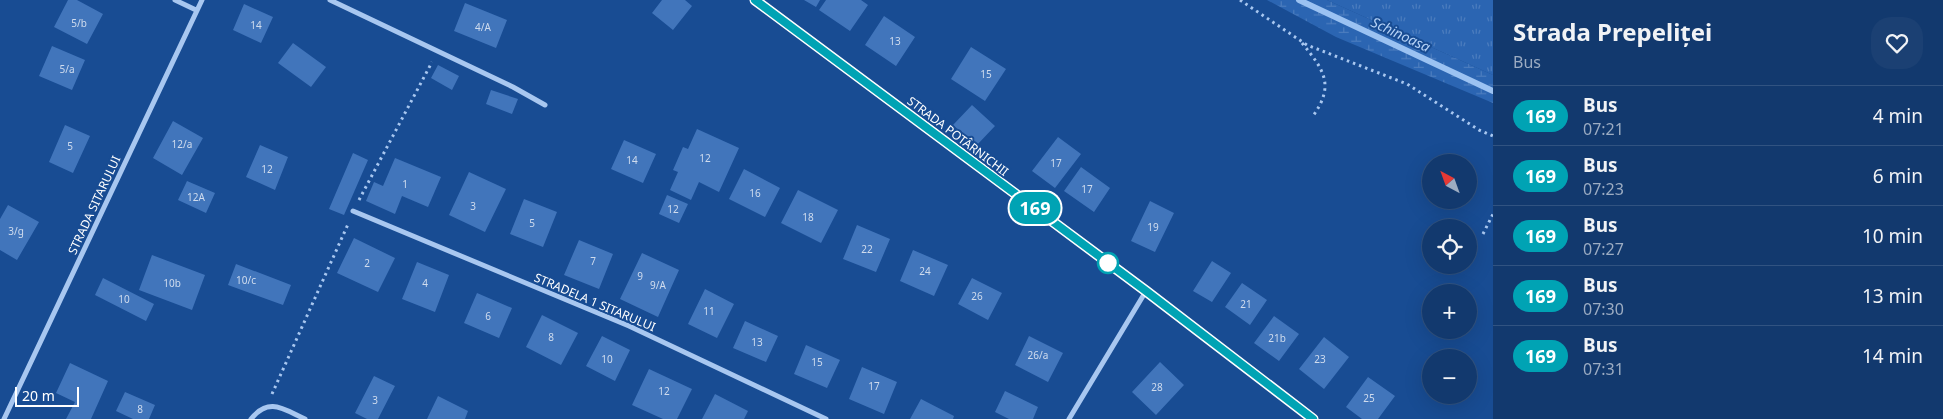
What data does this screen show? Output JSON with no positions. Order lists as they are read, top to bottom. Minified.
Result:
{"streets":{"street":["STRADA POTÂRNICHII","STRADA SITARULUI","STRADELA 1 SITARULUI"]},"water":["Schinoasa"],"lines":["bus line 169"],"house_numbers":["5/b","14","4/A","13","5/a","15","12/a","5","12","14","17","12","1","17","16","12A","3","12","18","5","19","3/g","22","7","2","24","9","10/c","10b","4","9/A","26","10","21","11","6","8","21b","13","26/a","10","23","15","17","28","12","25","3","8"],"scale_bar":"20 m","north":"top left","page":{"on_map":"169","heading":["Strada Prepeliței","Bus"],"list":[{"mark":"169","name":"Bus","note":"07:21","value":"4 min"},{"mark":"169","name":"Bus","note":"07:23","value":"6 min"},{"mark":"169","name":"Bus","note":"07:27","value":"10 min"},{"mark":"169","name":"Bus","note":"07:30","value":"13 min"},{"mark":"169","name":"Bus","note":"07:31","value":"14 min"}],"map_buttons":["+","−"],"scale":"20 m"}}
